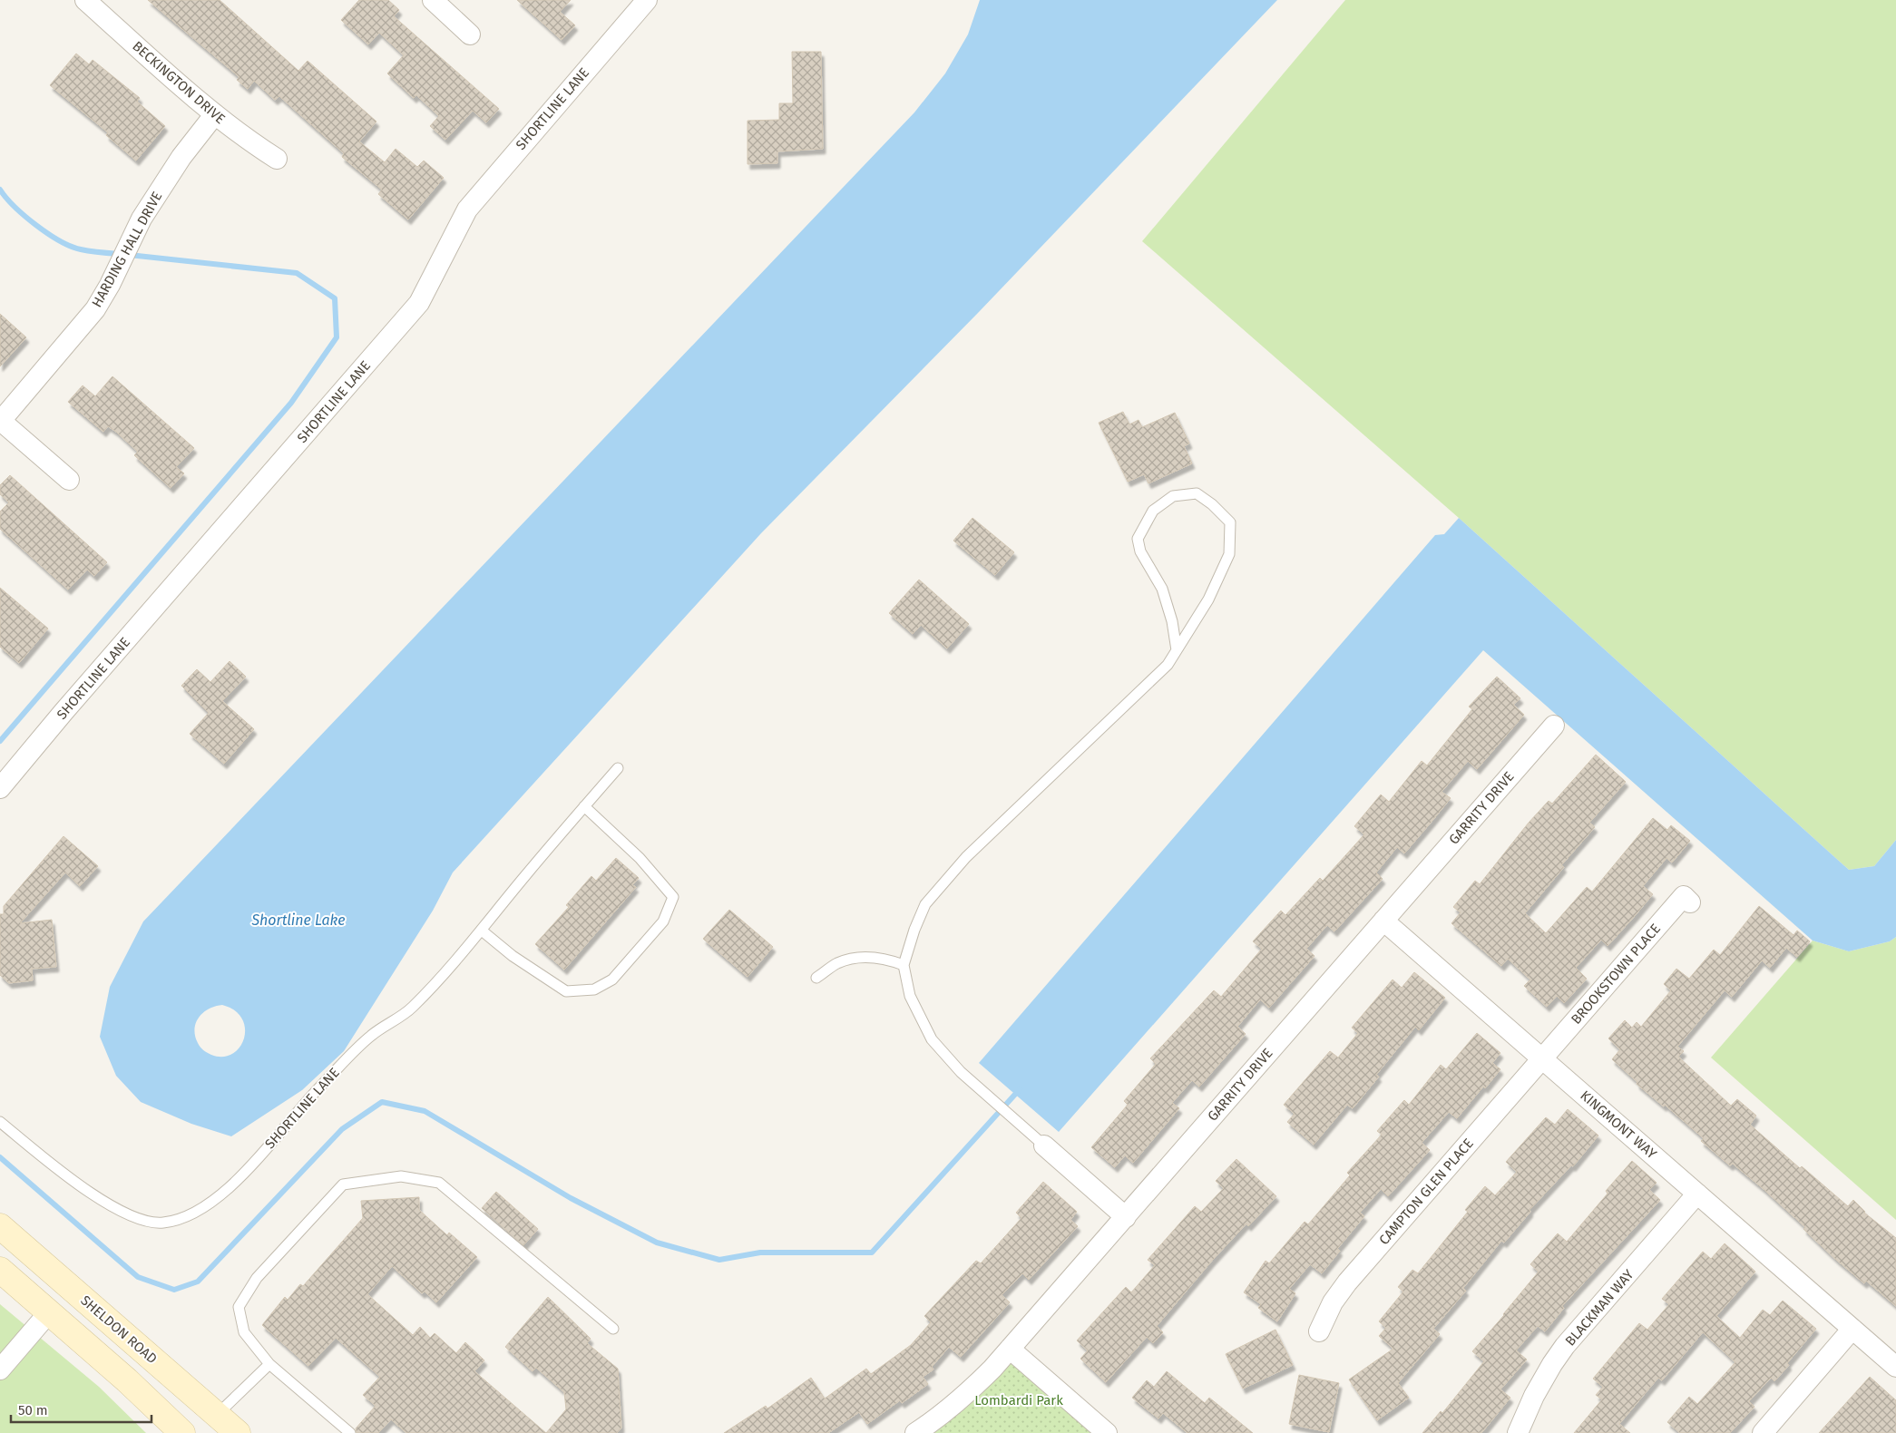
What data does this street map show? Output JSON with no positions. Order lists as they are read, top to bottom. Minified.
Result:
{"streets":{"main road":["SHELDON ROAD"],"street":["BECKINGTON DRIVE","SHORTLINE LANE","HARDING HALL DRIVE","GARRITY DRIVE","BROOKSTOWN PLACE","KINGMONT WAY","CAMPTON GLEN PLACE","BLACKMAN WAY"]},"crossings":[["BECKINGTON DRIVE","HARDING HALL DRIVE"],["GARRITY DRIVE","KINGMONT WAY"],["BROOKSTOWN PLACE","KINGMONT WAY"],["BROOKSTOWN PLACE","CAMPTON GLEN PLACE"],["KINGMONT WAY","CAMPTON GLEN PLACE"],["KINGMONT WAY","BLACKMAN WAY"]],"water":["Shortline Lake"],"parks":["Lombardi Park"],"scale_bar":"50 m"}
